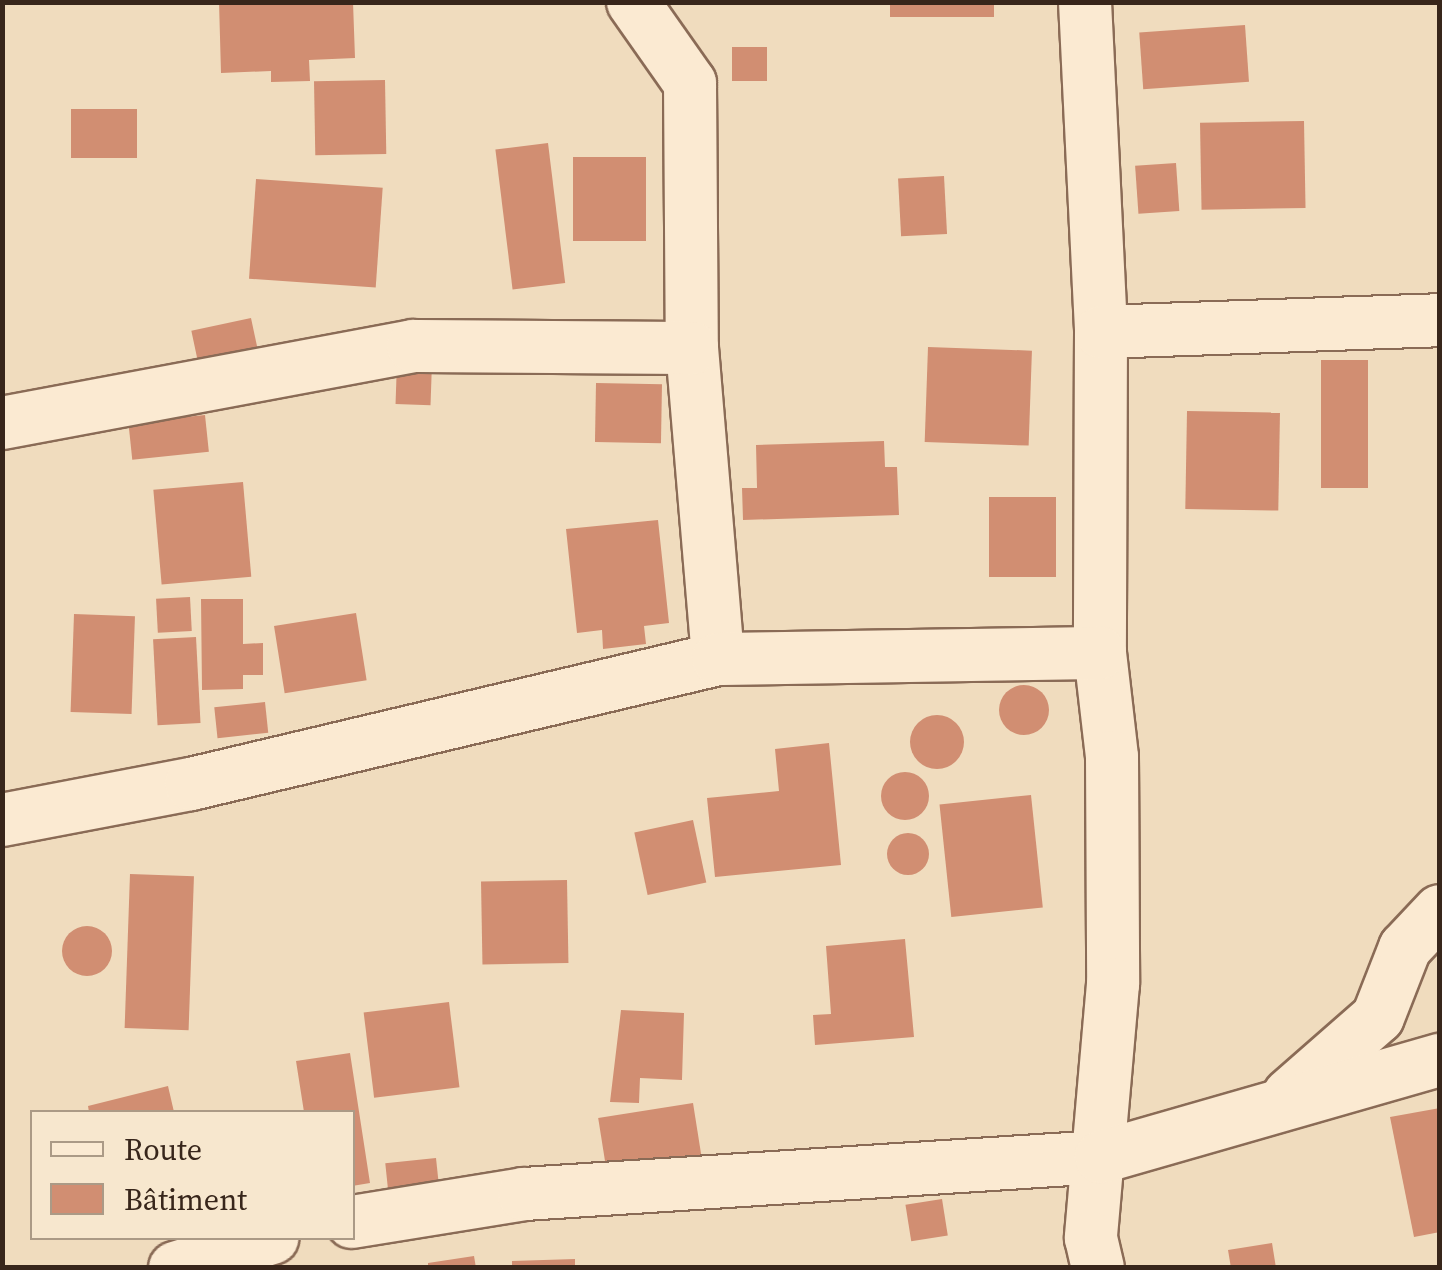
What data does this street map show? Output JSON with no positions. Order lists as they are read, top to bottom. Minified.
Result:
{"legend":["Route","Bâtiment"]}
